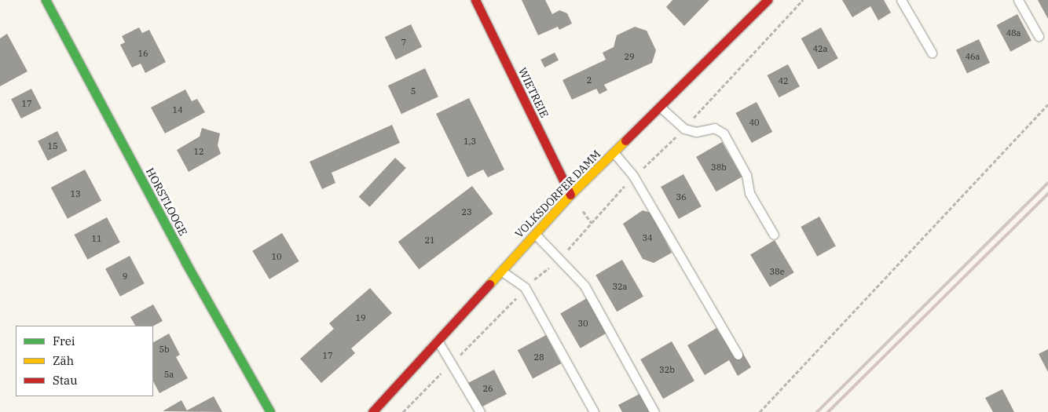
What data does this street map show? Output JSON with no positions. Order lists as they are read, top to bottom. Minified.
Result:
{"streets":{"street":["WIETREIE","VOLKSDORFER DAMM","HORSTLOOGE"]},"crossings":[["WIETREIE","VOLKSDORFER DAMM"]],"house_numbers":["48a","7","42a","16","29","46a","2","42","5","17","14","40","1,3","15","12","38b","13","36","23","34","11","21","10","38e","9","32a","19","30","5b","17","28","32b","5a","26"],"legend":["Frei","Zäh","Stau"]}
